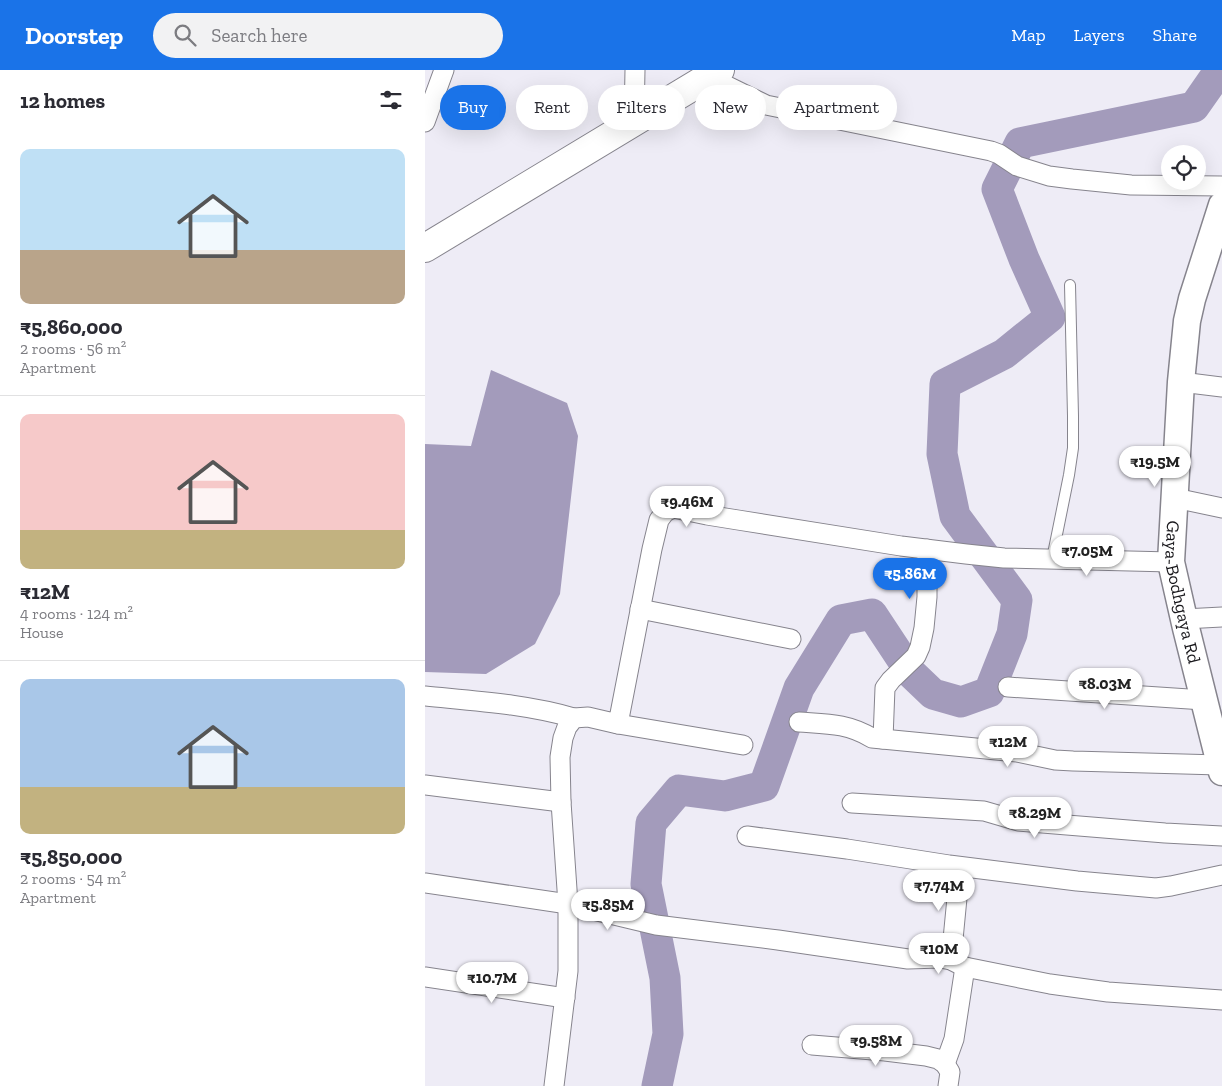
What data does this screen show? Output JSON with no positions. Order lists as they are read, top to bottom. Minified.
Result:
{"streets":{"street":["Gaya-Bodhgaya Rd"]},"page":{"header":"Doorstep","search":"Search here","nav":["Map","Layers","Share"],"heading":"12 homes","chip":["Buy","Rent","Filters","New","Apartment"],"list":[{"name":"₹5,860,000","note":"2 rooms · 56 m² · Apartment"},{"name":"₹12M","note":"4 rooms · 124 m² · House"},{"name":"₹5,850,000","note":"2 rooms · 54 m² · Apartment"}],"price":["₹19.5M","₹9.46M","₹7.05M","₹5.86M","₹8.03M","₹12M","₹8.29M","₹7.74M","₹5.85M","₹10M","₹10.7M","₹9.58M"]}}
